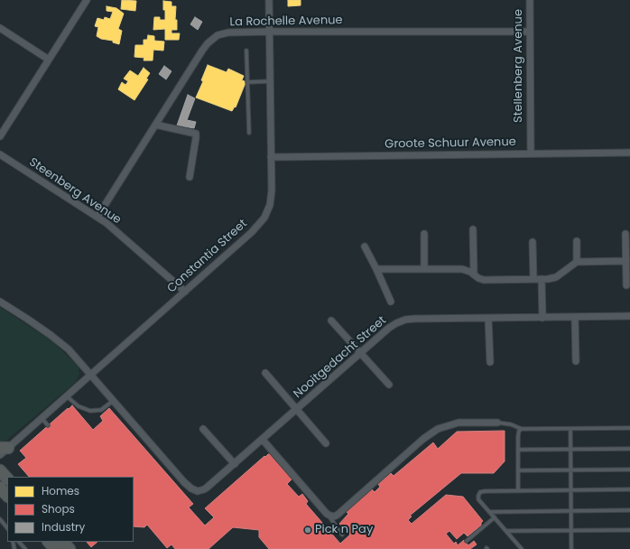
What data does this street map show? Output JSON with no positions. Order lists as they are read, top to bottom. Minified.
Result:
{"streets":{"street":["La Rochelle Avenue","Stellenberg Avenue","Groote Schuur Avenue","Steenberg Avenue","Constantia Street","Nooitgedacht Street"]},"crossings":[["La Rochelle Avenue","Stellenberg Avenue"],["La Rochelle Avenue","Steenberg Avenue"],["La Rochelle Avenue","Constantia Street"],["Stellenberg Avenue","Groote Schuur Avenue"],["Groote Schuur Avenue","Constantia Street"],["Steenberg Avenue","Constantia Street"]],"places":["Pick n Pay"],"legend":["Homes","Shops","Industry"]}
